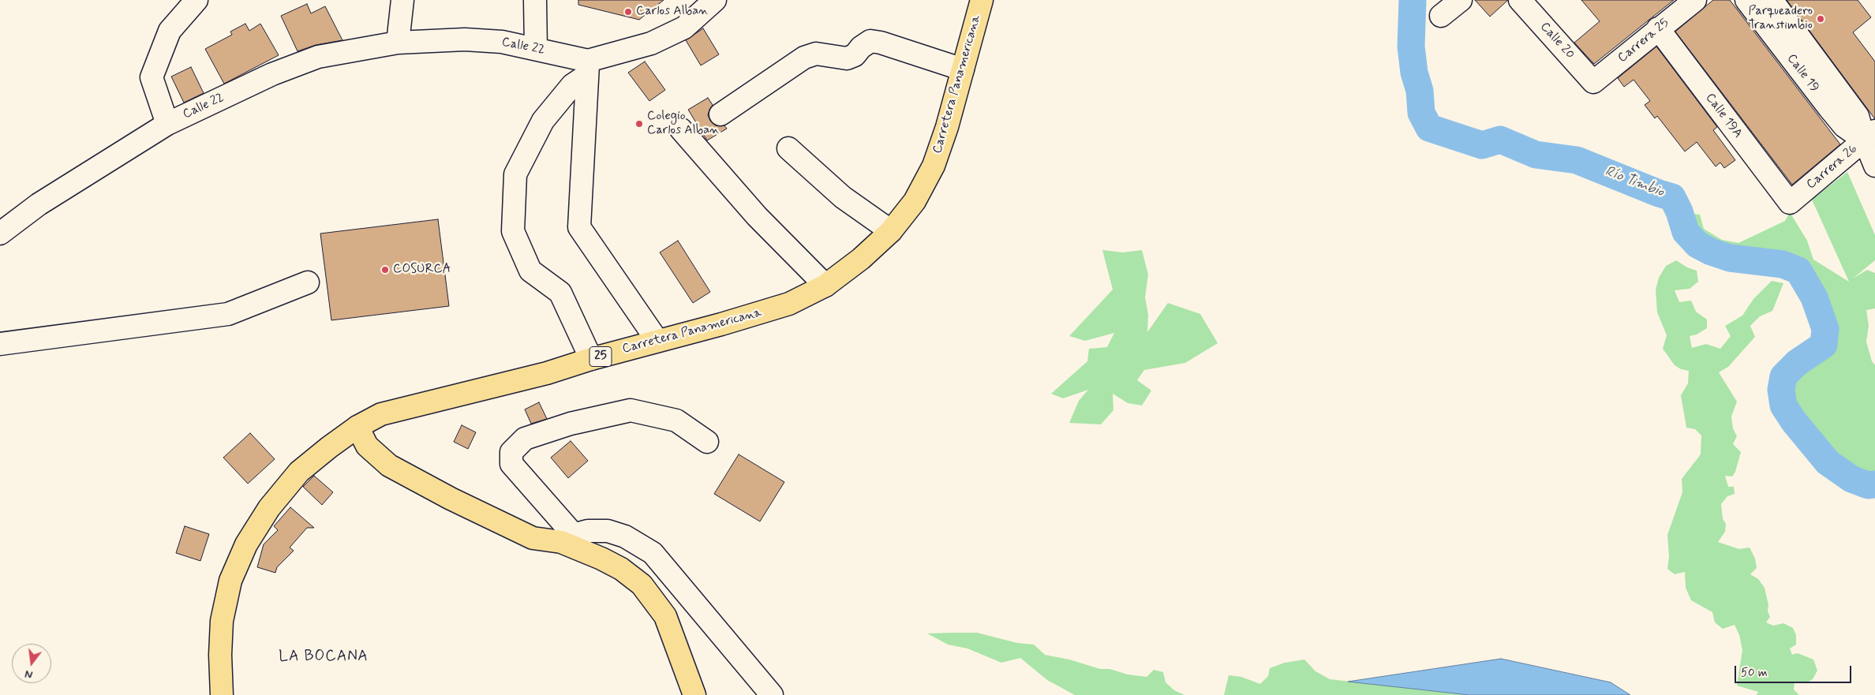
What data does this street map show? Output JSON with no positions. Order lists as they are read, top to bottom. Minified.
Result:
{"streets":{"main road":["Carretera Panamericana","25"],"street":["Calle 20","Carrera 25","Calle 22","Calle 19","Calle 19A","Carrera 26"]},"crossings":[["Calle 20","Carrera 25"],["Carrera 25","Calle 19A"],["Calle 19","Carrera 26"],["Calle 19A","Carrera 26"]],"districts":["LA BOCANA"],"water":["Río Timbio"],"places":["Carlos Alban","Parqueadero Transtimbio","Colegio Carlos Alban","COSURCA"],"scale_bar":"50 m","north":"bottom"}
